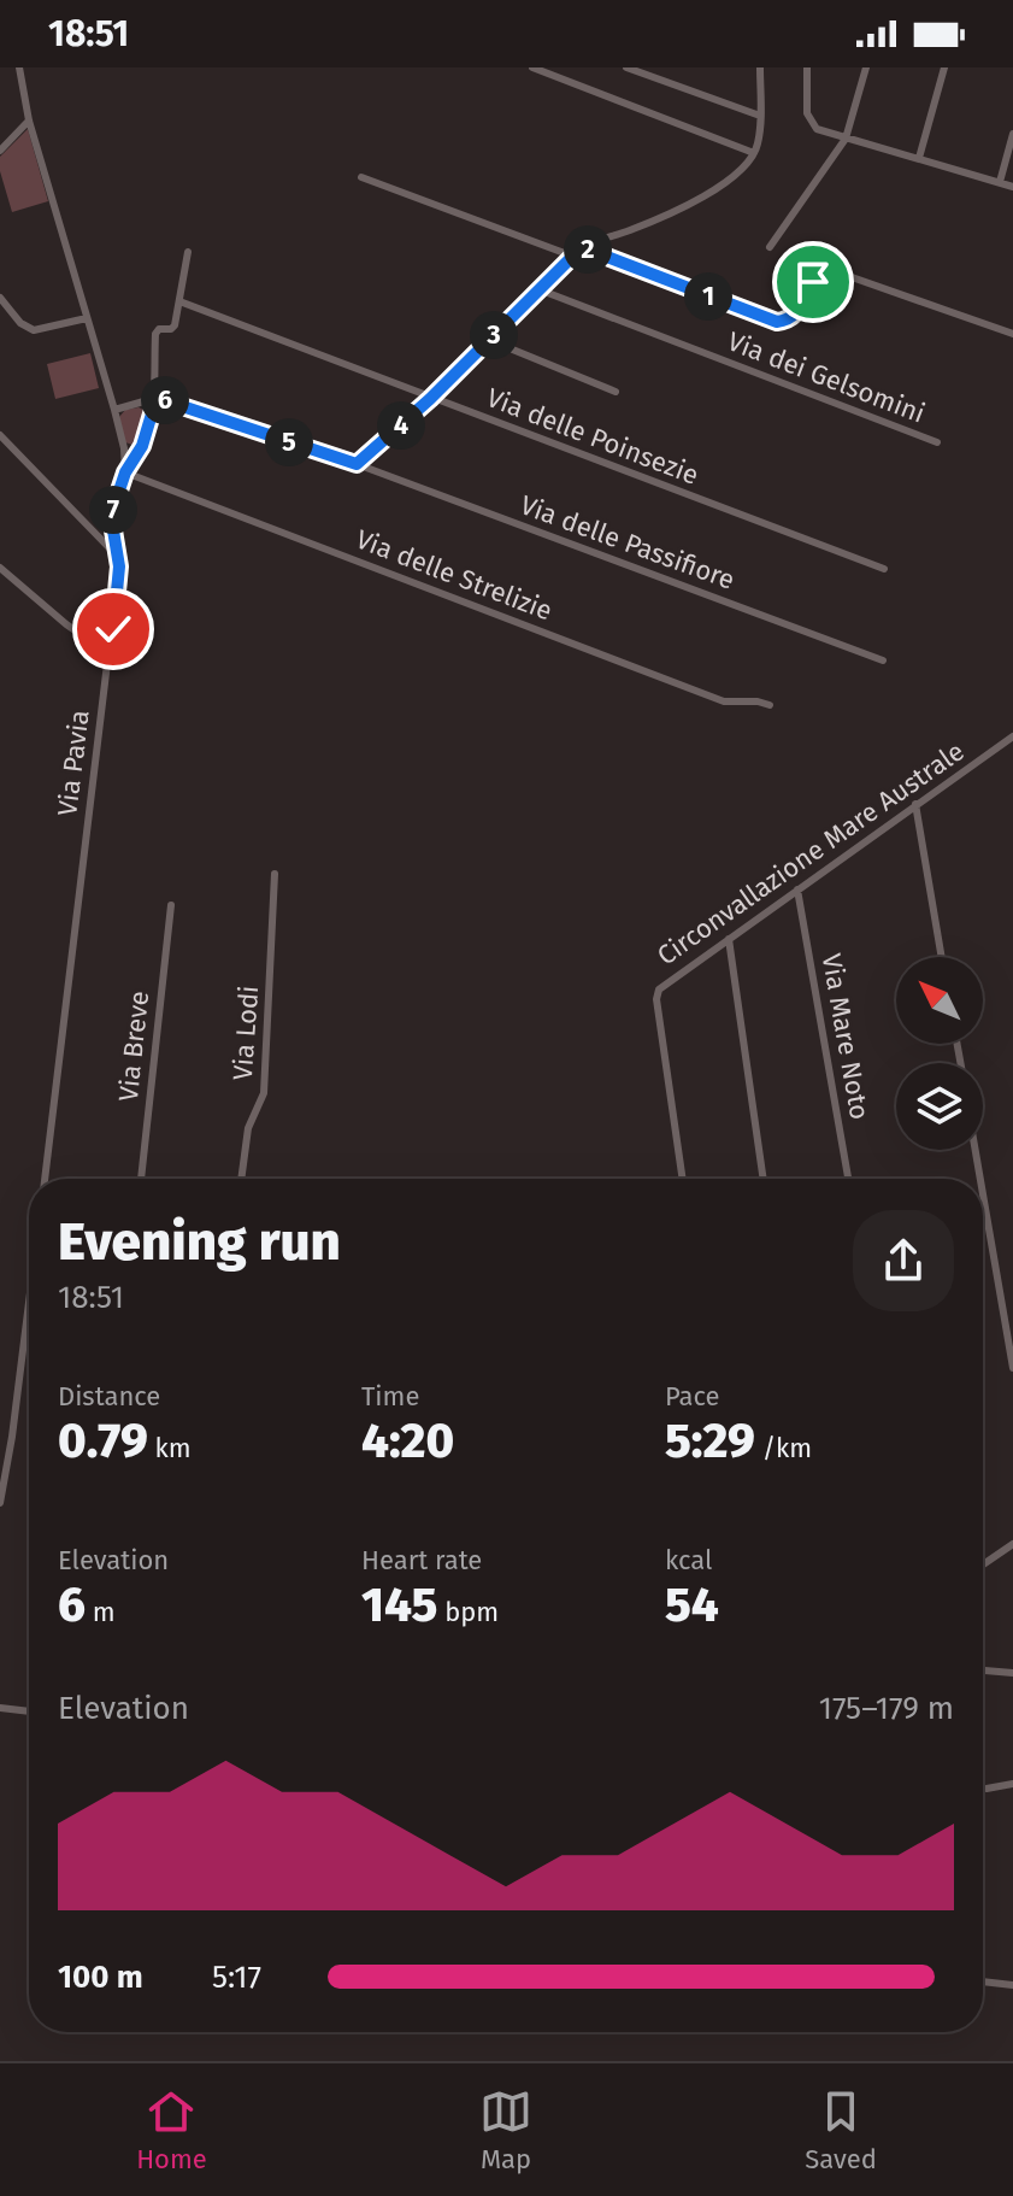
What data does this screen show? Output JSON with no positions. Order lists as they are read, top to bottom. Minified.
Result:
{"streets":{"street":["Via dei Gelsomini","Via delle Poinsezie","Via delle Passifiore","Via delle Strelizie","Via Pavia","Circonvallazione Mare Australe","Via Lodi","Via Mare Noto","Via Breve"]},"crossings":[["Via delle Strelizie","Via Pavia"],["Circonvallazione Mare Australe","Via Mare Noto"]],"north":"top left","page":{"status":"18:51","pins":["2","1","3","6","4","5","7"],"heading":["Evening run","18:51"],"stats":[["Distance","0.79 km"],["Time","4:20"],["Pace","5:29 /km"],["Elevation","6 m"],["Heart rate","145 bpm"],["kcal","54"]],"chart":["Elevation","175–179 m"],"list":[{"name":"100 m","note":"5:17"}],"tabs":["Home","Map","Saved"]}}
